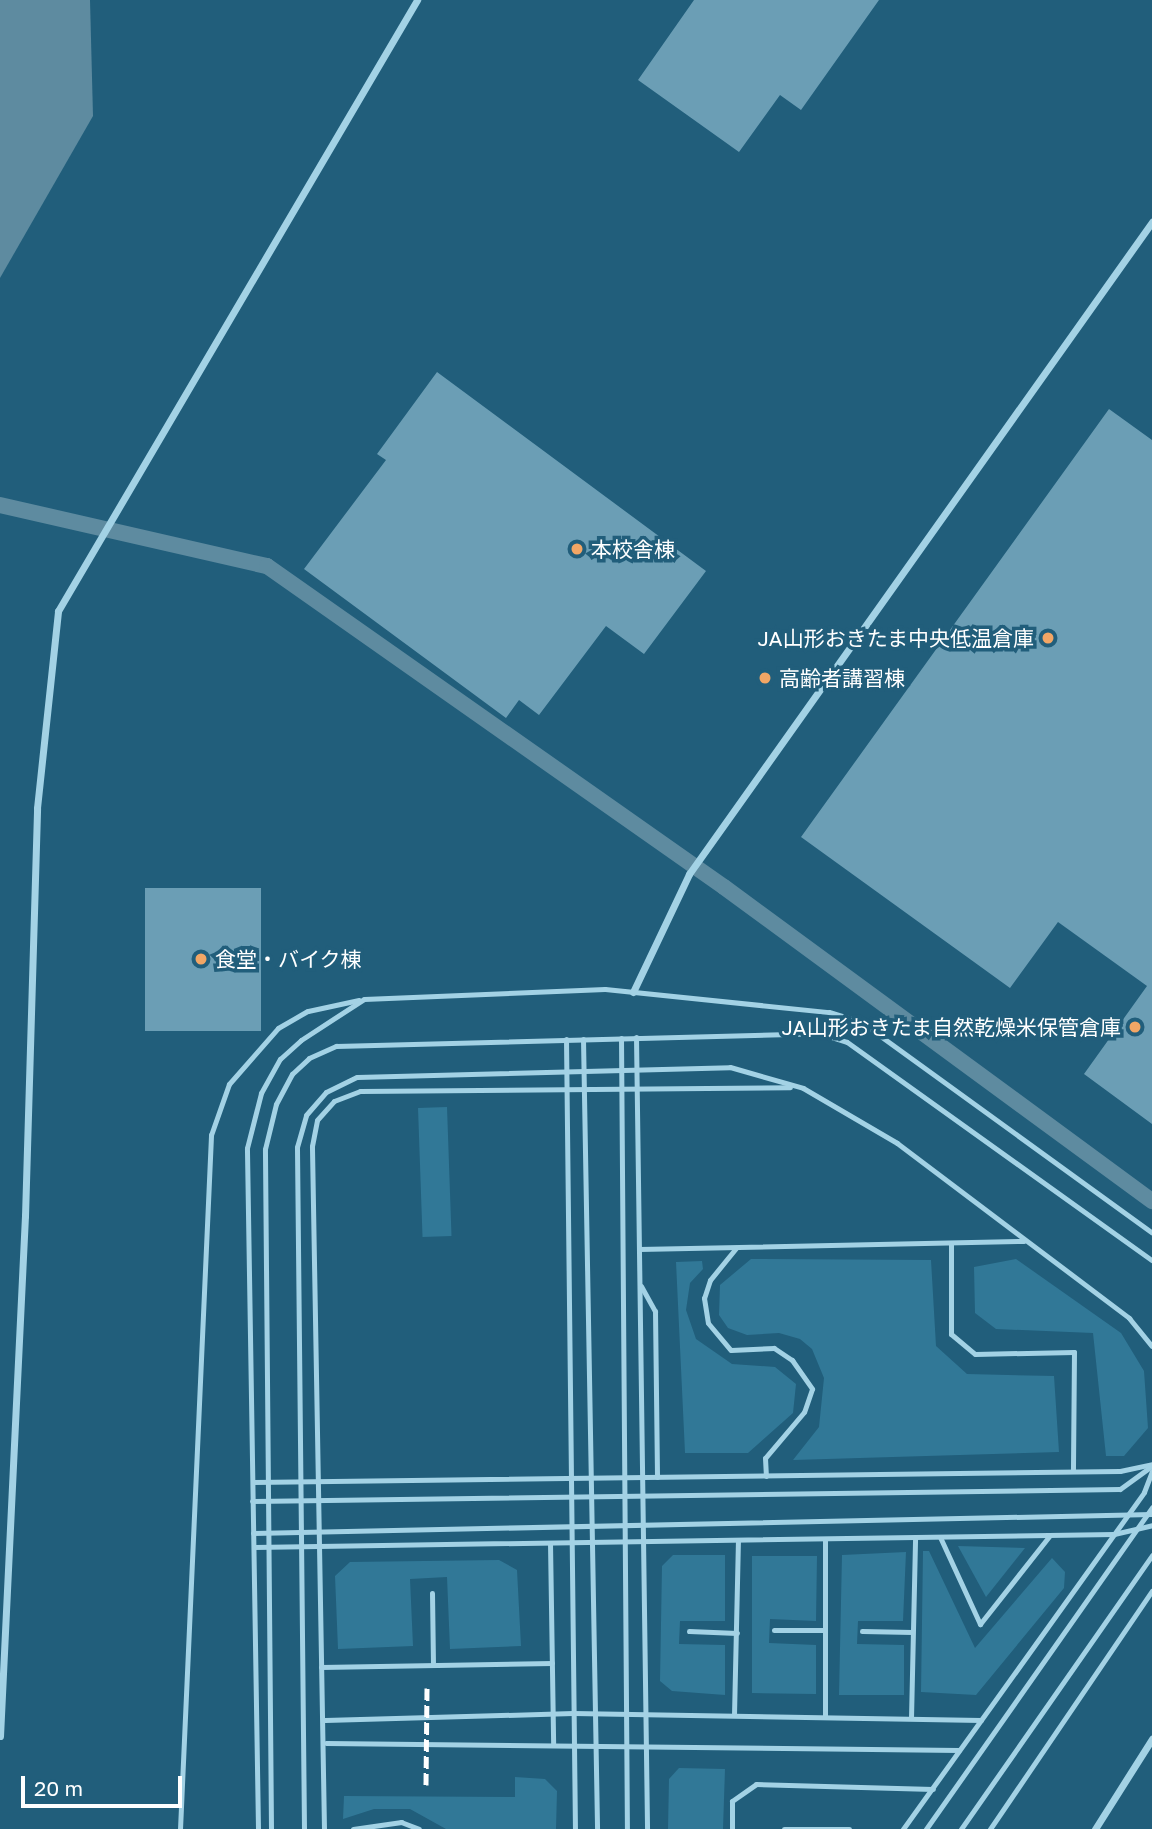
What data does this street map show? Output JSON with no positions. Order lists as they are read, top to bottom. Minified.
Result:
{"places":["本校舎棟","JA山形おきたま中央低温倉庫","高齢者講習棟","食堂・バイク棟","JA山形おきたま自然乾燥米保管倉庫"],"scale_bar":"20 m"}
